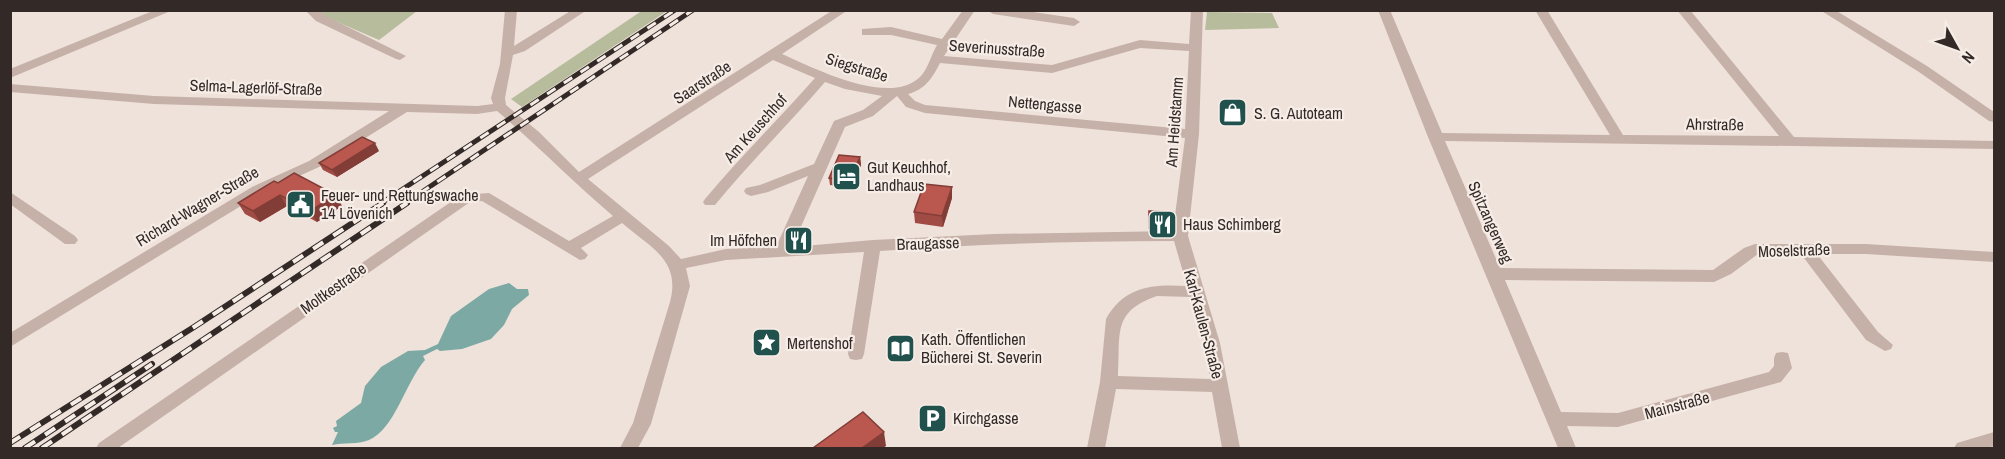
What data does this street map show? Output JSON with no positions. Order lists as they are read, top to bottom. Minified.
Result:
{"streets":{"street":["Severinusstraße","Siegstraße","Saarstraße","Selma-Lagerlöf-Straße","Nettengasse","Am Heidstamm","Ahrstraße","Am Keuschhof","Richard-Wagner-Straße","Spitzangerweg","Braugasse","Moselstraße","Moltkestraße","Karl-Kaulen-Straße","Mainstraße"]},"crossings":[["Severinusstraße","Siegstraße"],["Severinusstraße","Am Heidstamm"],["Siegstraße","Saarstraße"],["Siegstraße","Nettengasse"],["Siegstraße","Am Keuschhof"],["Selma-Lagerlöf-Straße","Richard-Wagner-Straße"],["Nettengasse","Am Heidstamm"],["Am Heidstamm","Braugasse"],["Am Heidstamm","Karl-Kaulen-Straße"],["Ahrstraße","Spitzangerweg"],["Spitzangerweg","Moselstraße"],["Spitzangerweg","Mainstraße"],["Braugasse","Karl-Kaulen-Straße"]],"places":{"shop":["S. G. Autoteam"],"hotel":["Gut Keuchhof, Landhaus"],"public building":["Feuer- und Rettungswache 14 Lövenich"],"restaurant":["Haus Schimberg","Im Höfchen"],"place":["Mertenshof"],"library":["Kath. Öffentlichen Bücherei St. Severin"],"parking":["Kirchgasse"]},"north":"bottom right"}
